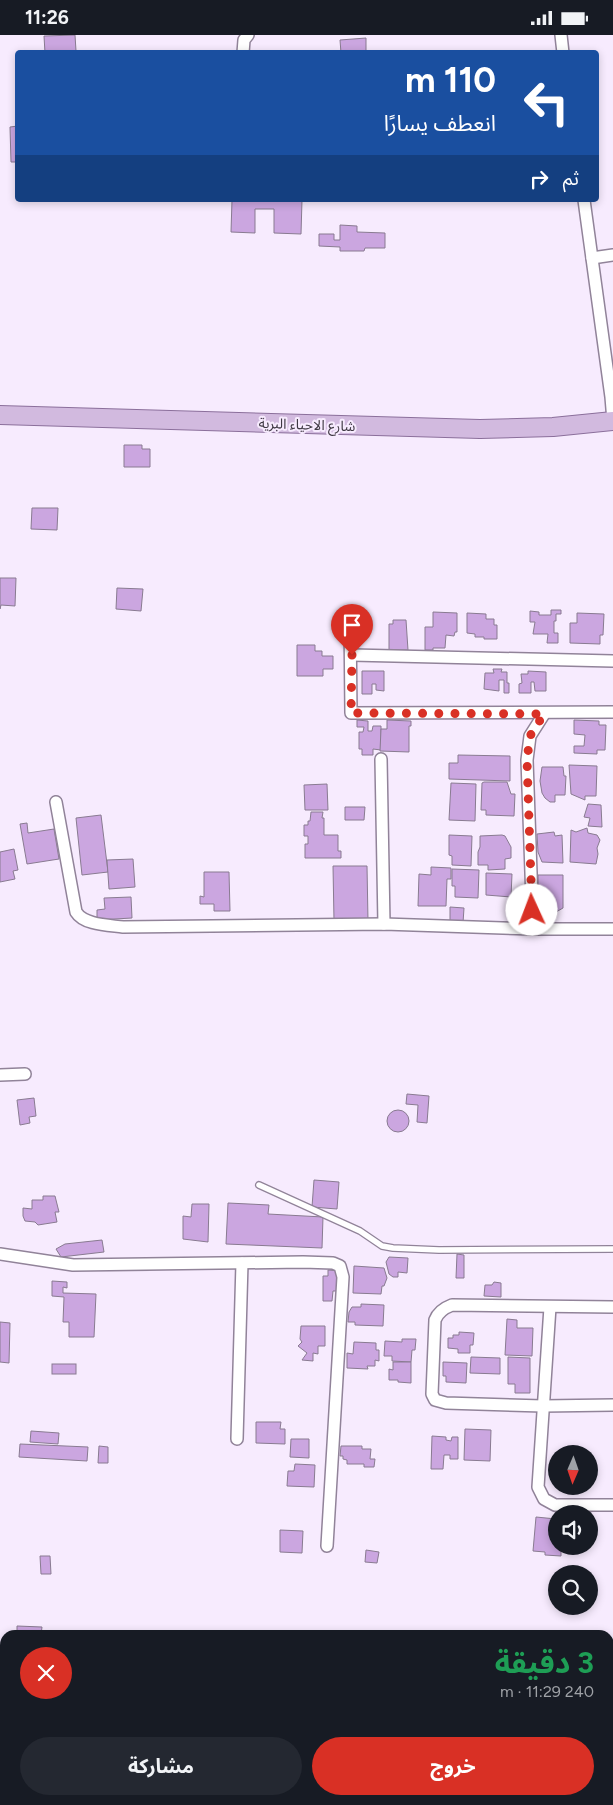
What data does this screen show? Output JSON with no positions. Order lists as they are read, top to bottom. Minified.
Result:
{"streets":{"main road":["شارع الاحياء البرية"]},"north":"bottom","page":{"status":"11:26","turn":["110 m","انعطف يسارًا"],"then":"ثم","heading":["3 دقيقة","240 m · 11:29"],"buttons":["خروج","مشاركة"]}}
